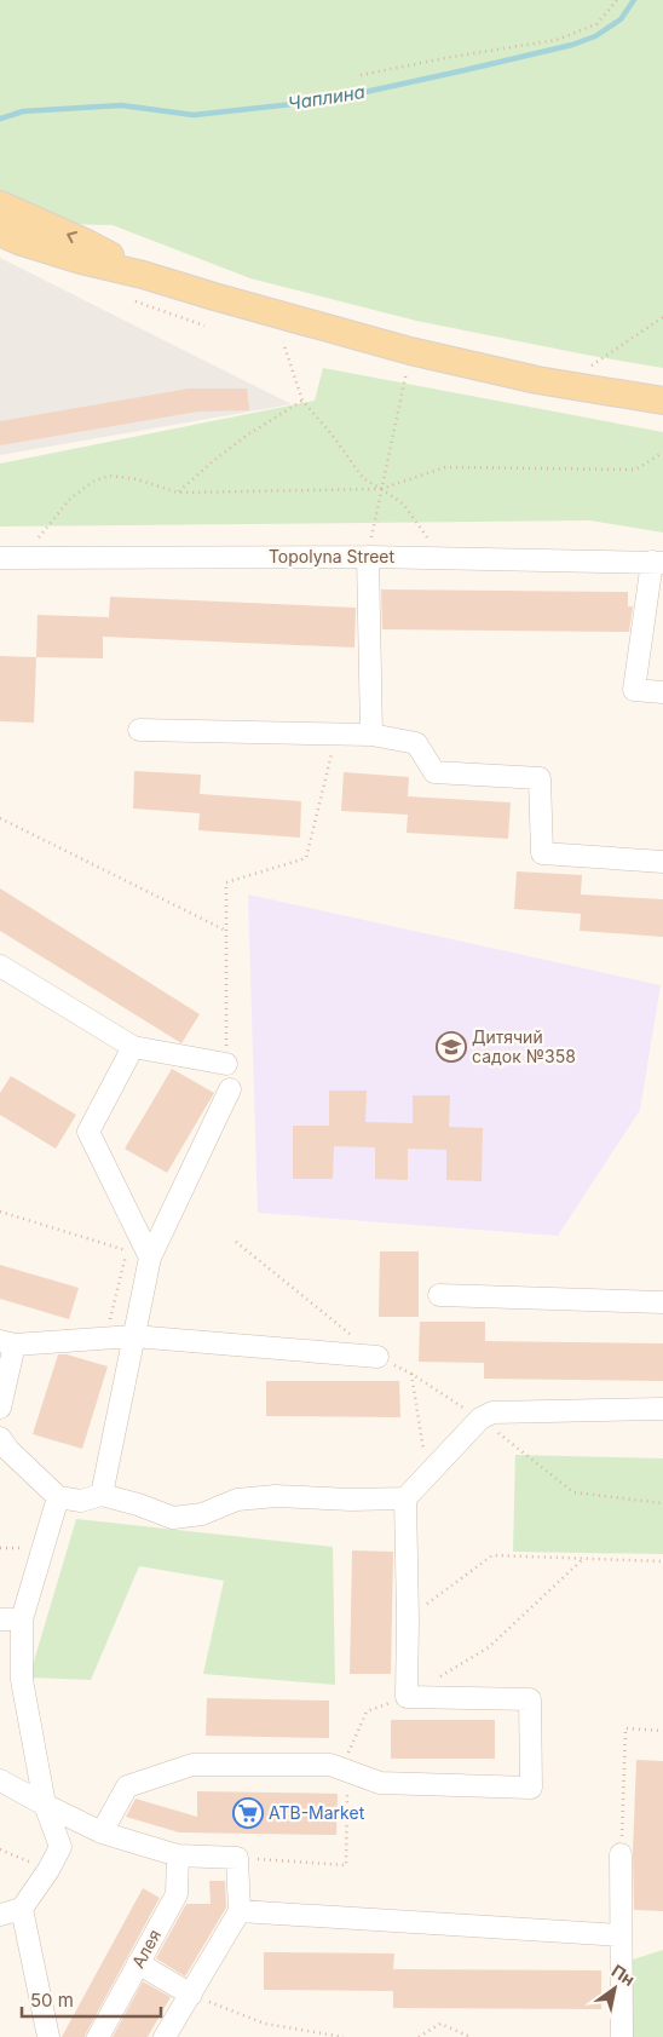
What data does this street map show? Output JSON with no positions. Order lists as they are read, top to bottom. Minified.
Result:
{"streets":{"street":["Topolyna Street","Алея"]},"water":["Чаплина"],"places":{"school or university":["Дитячий садок №358"],"supermarket":["ATB-Market"]},"scale_bar":"50 m","north":"top right"}
